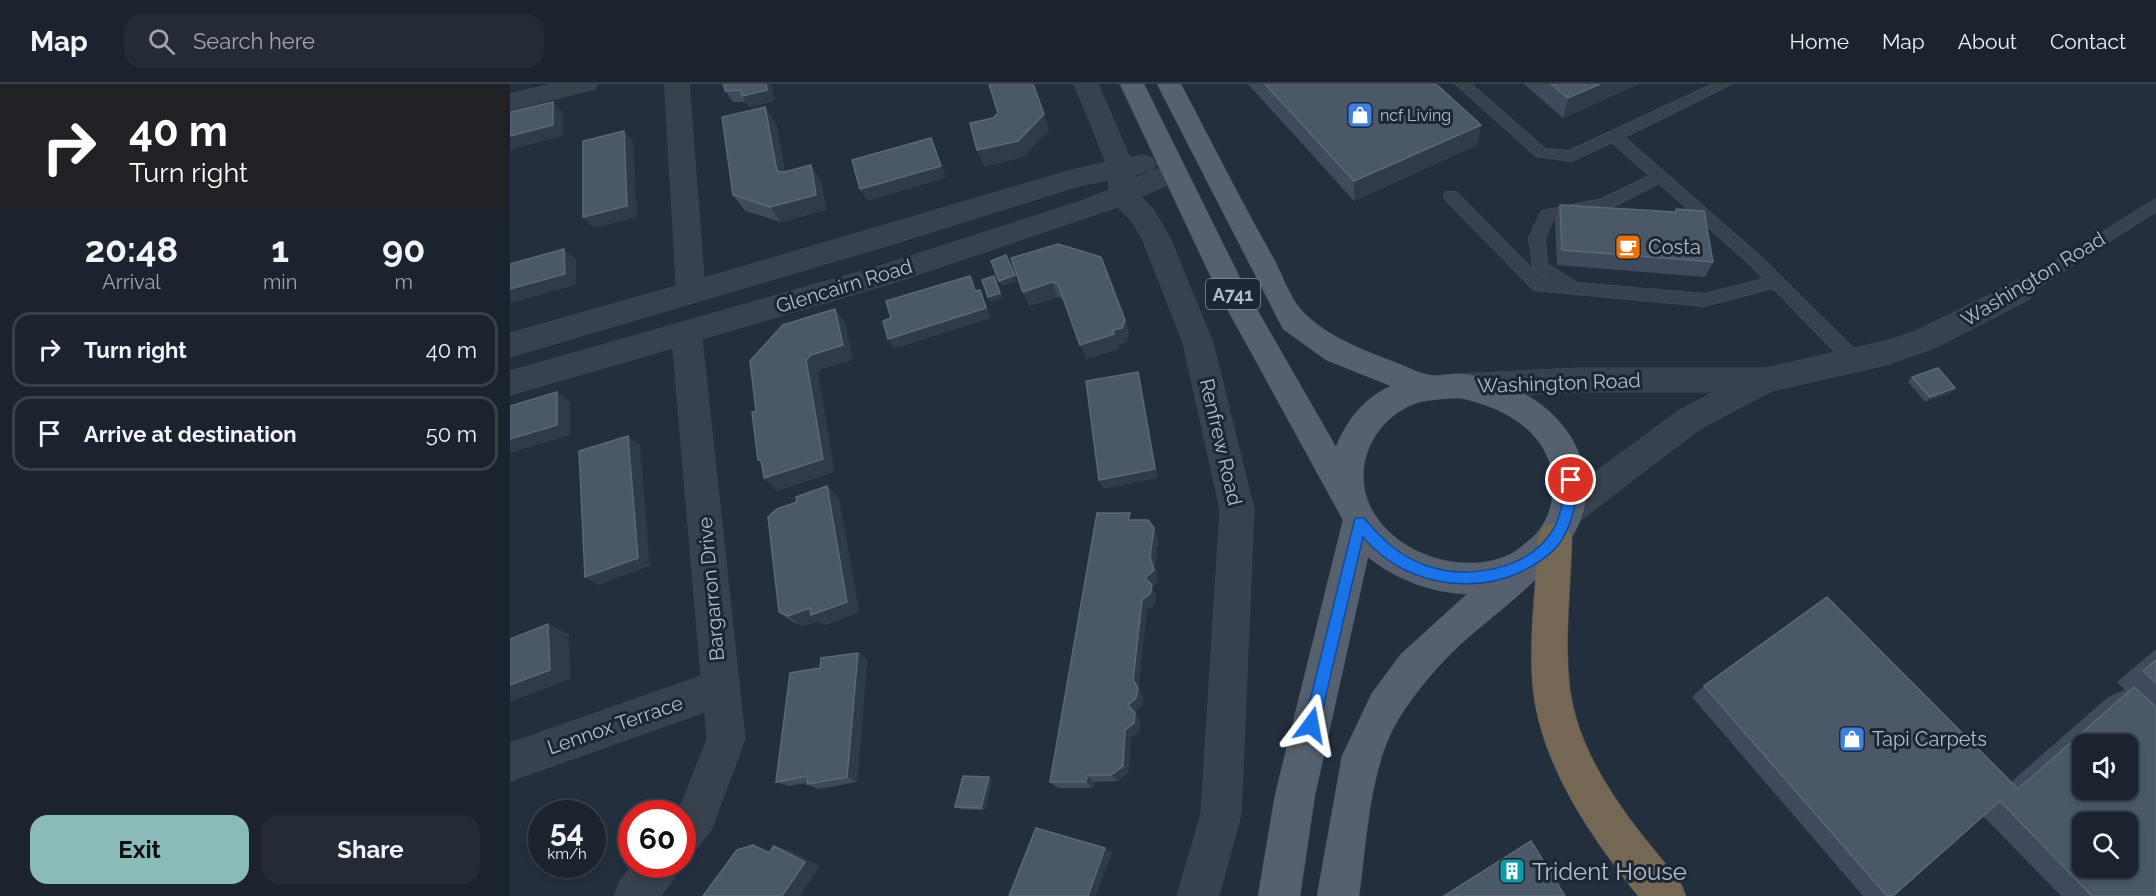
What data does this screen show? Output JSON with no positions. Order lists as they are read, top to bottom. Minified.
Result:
{"streets":{"main road":["A741"],"street":["Washington Road","Glencairn Road","Renfrew Road","Bargarron Drive","Lennox Terrace"]},"crossings":[["Washington Road","A741"],["Glencairn Road","A741"],["Glencairn Road","Renfrew Road"],["Glencairn Road","Bargarron Drive"],["Bargarron Drive","Lennox Terrace"]],"places":{"shop":["ncf Living","Tapi Carpets"],"cafe":["Costa"],"building":["Trident House"]},"page":{"header":"Map","search":"Search here","nav":["Home","Map","About","Contact"],"turn":["40 m","Turn right"],"eta":["20:48","Arrival","1","min","90","m"],"list":[{"name":"Turn right","value":"40 m"},{"name":"Arrive at destination","value":"50 m"}],"speed":"54 km/h","limit":"60","buttons":["Exit","Share"]}}
